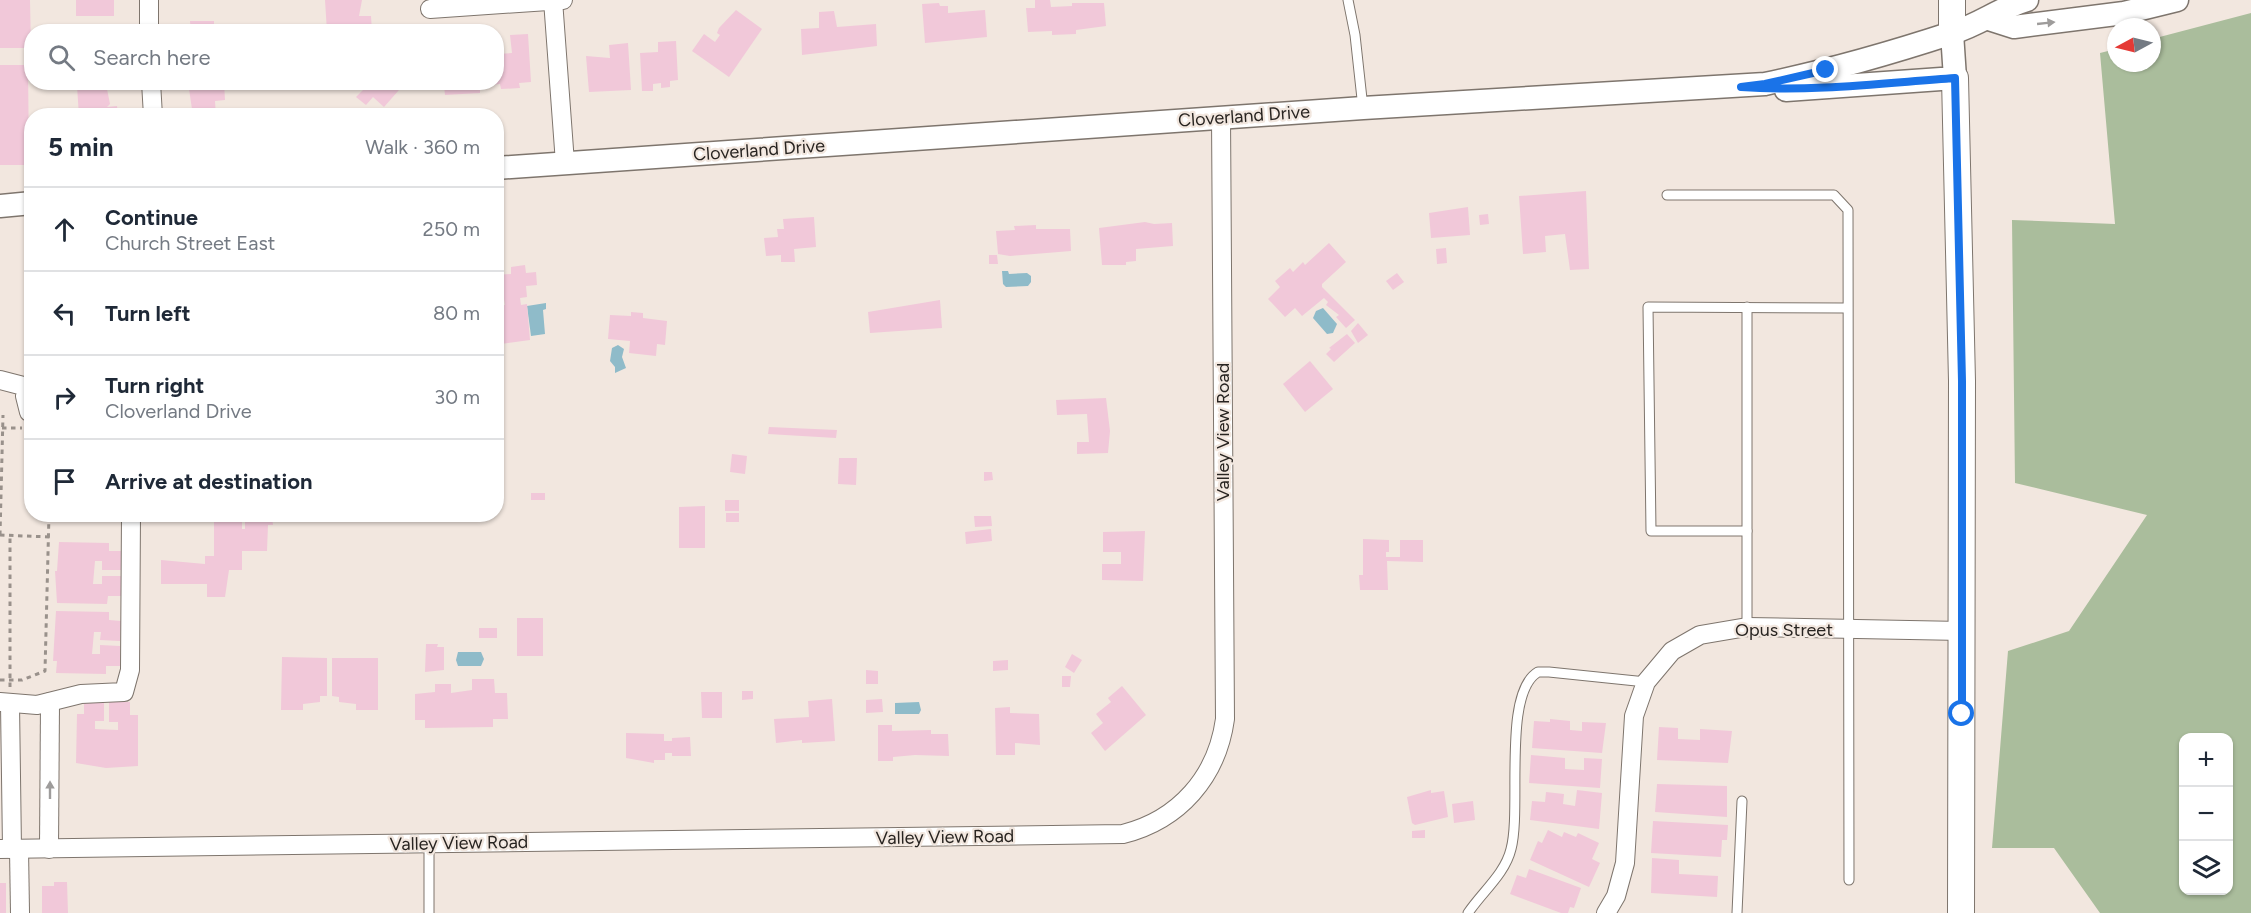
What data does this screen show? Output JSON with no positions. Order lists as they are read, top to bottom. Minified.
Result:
{"streets":{"street":["Cloverland Drive","Valley View Road","Opus Street"]},"crossings":[["Cloverland Drive","Valley View Road"]],"north":"left","page":{"search":"Search here","heading":["5 min","Walk · 360 m"],"list":[["Continue","Church Street East","250 m"],["Turn left","80 m"],["Turn right","Cloverland Drive","30 m"],"Arrive at destination"],"map_buttons":["+","−"]}}
